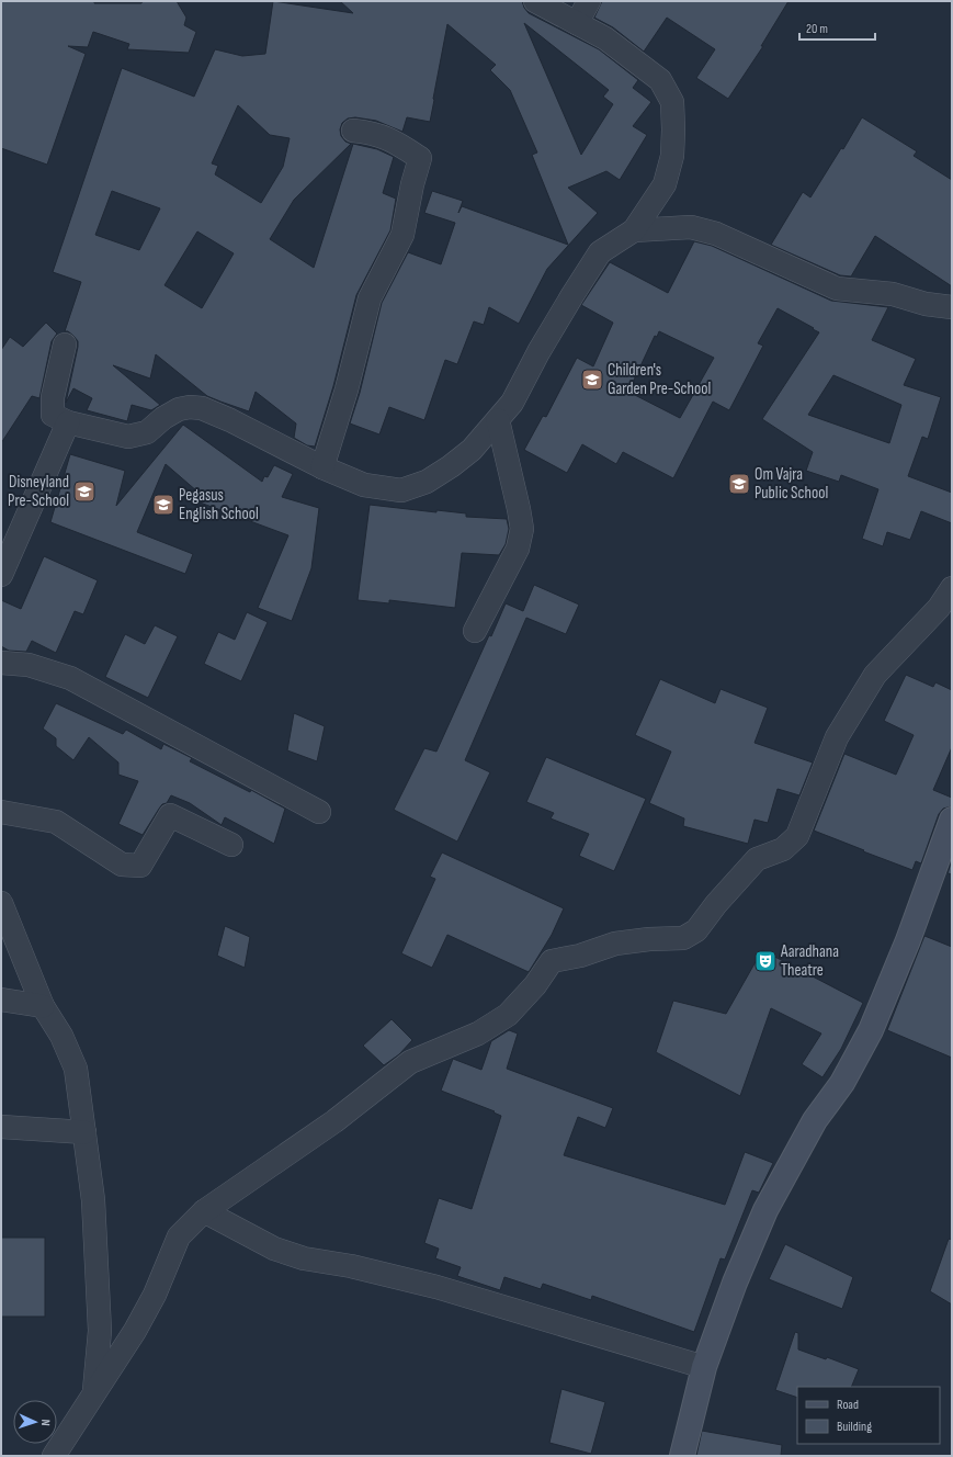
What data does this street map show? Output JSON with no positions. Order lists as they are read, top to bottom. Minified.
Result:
{"places":{"school or university":["Children's Garden Pre-School","Om Vajra Public School","Disneyland Pre-School","Pegasus English School"],"theatre":["Aaradhana Theatre"]},"legend":["Road","Building"],"scale_bar":"20 m","north":"right"}
